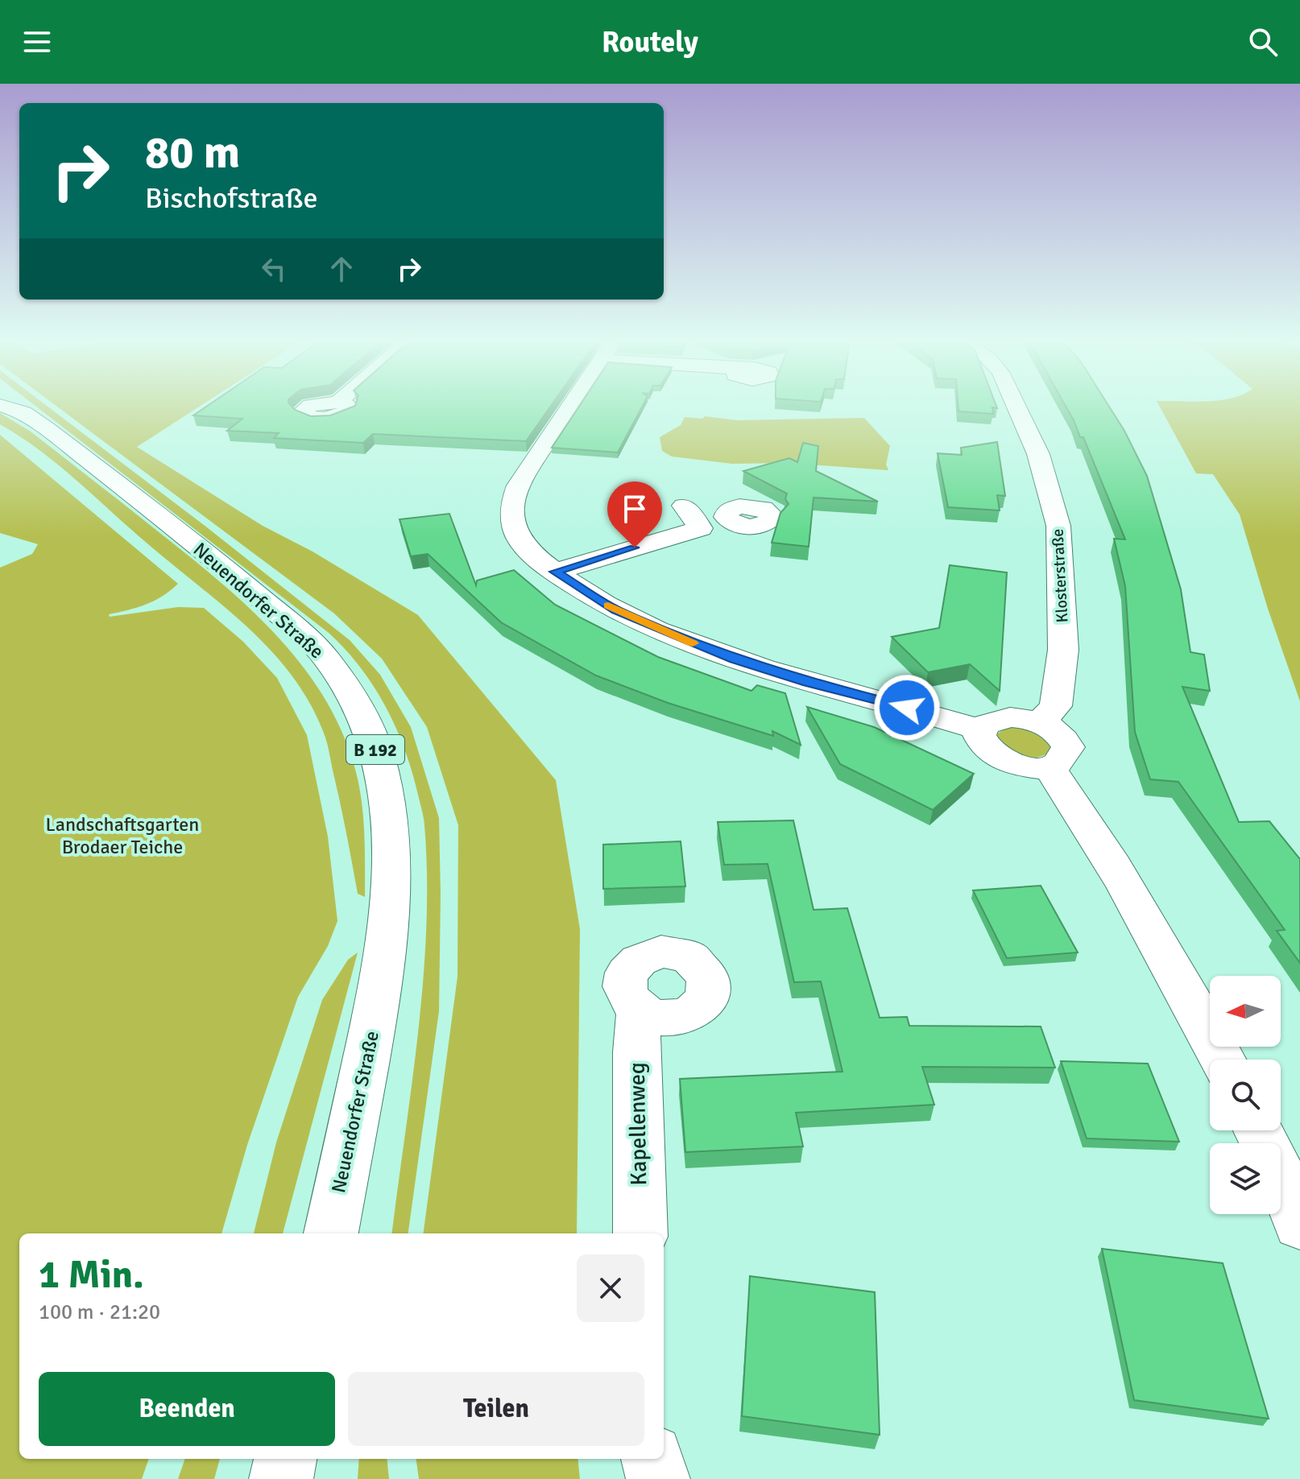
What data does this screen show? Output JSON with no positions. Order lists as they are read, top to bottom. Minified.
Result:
{"streets":{"street":["Klosterstraße","Neuendorfer Straße","B 192","Kapellenweg"]},"parks":["Landschaftsgarten Brodaer Teiche"],"north":"left","page":{"header":"Routely","turn":["80 m","Bischofstraße"],"heading":["1 Min.","100 m · 21:20"],"buttons":["Beenden","Teilen"]}}
